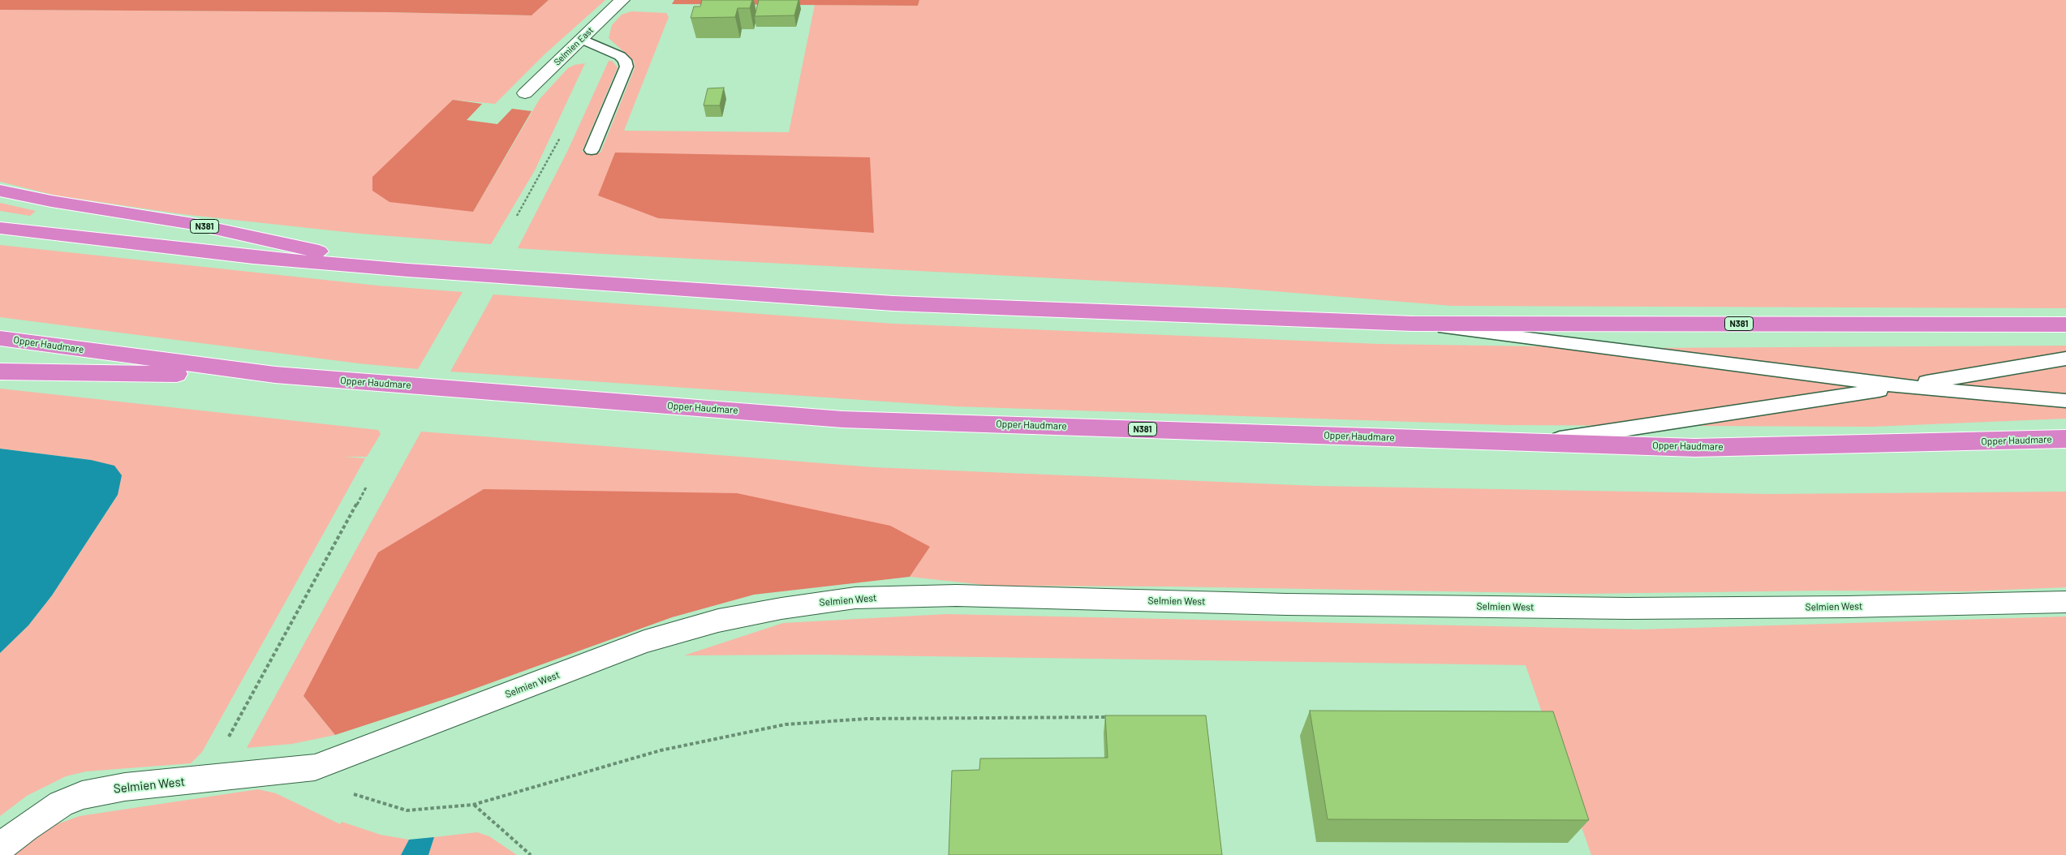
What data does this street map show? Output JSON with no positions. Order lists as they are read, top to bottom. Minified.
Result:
{"streets":{"highway":["N381","Opper Haudmare"],"street":["Selmien East","Selmien West"]},"crossings":[["N381","Opper Haudmare"]]}
